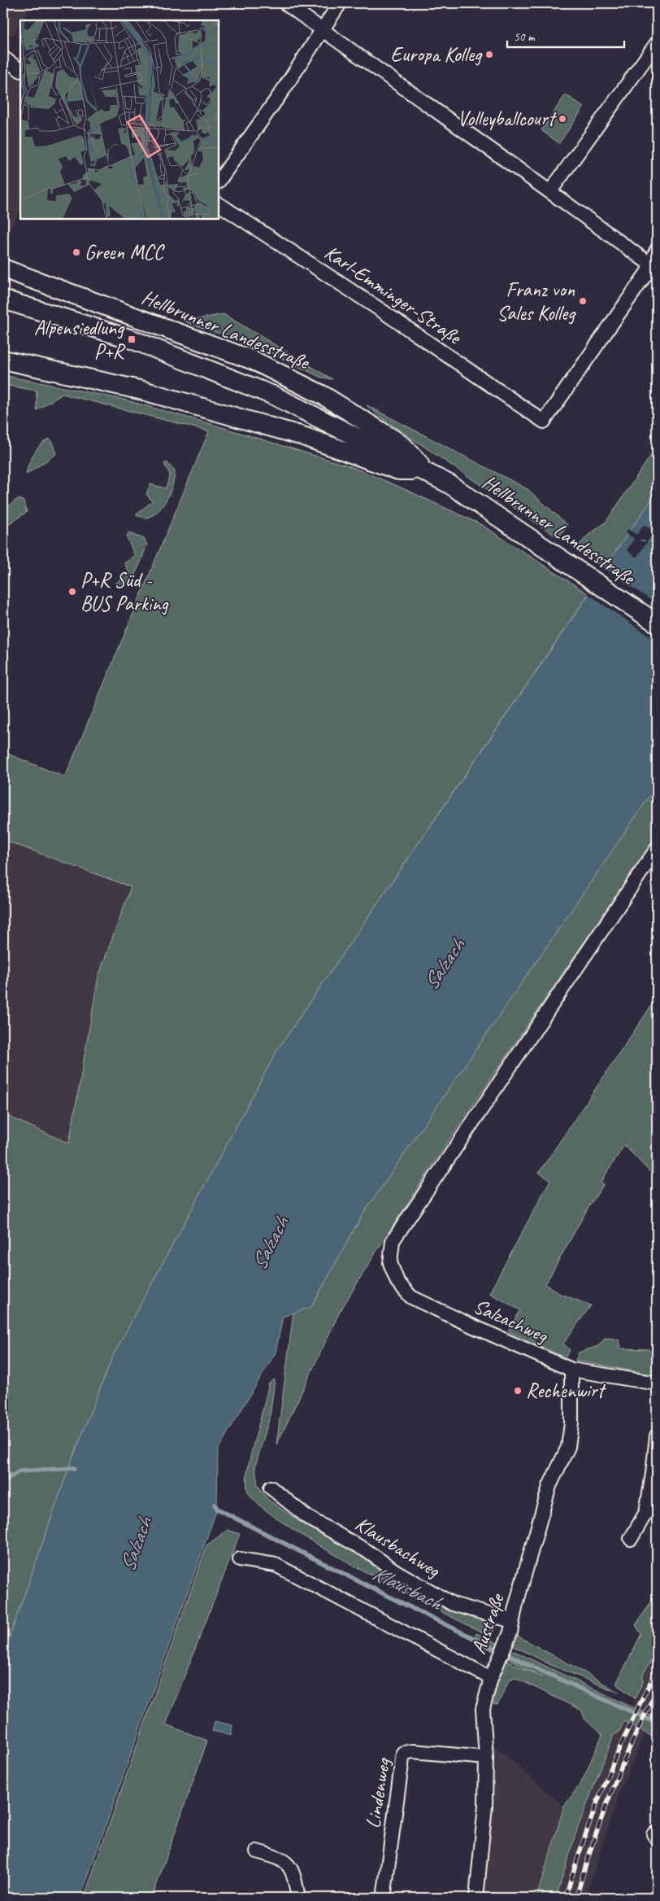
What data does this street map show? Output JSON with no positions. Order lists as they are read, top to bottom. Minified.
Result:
{"streets":{"main road":["Hellbrunner Landesstraße"],"street":["Karl-Emminger-Straße","Salzachweg","Klausbachweg","Austraße","Lindenweg"]},"crossings":[["Salzachweg","Austraße"],["Klausbachweg","Austraße"],["Austraße","Lindenweg"]],"water":["Salzach","Klausbach"],"places":{"other":["Europa Kolleg","Volleyballcourt","Green MCC","Franz von Sales Kolleg","P+R Süd - BUS Parking","Rechenwirt"],"transit":["Alpensiedlung P+R"]},"scale_bar":"50 m"}
